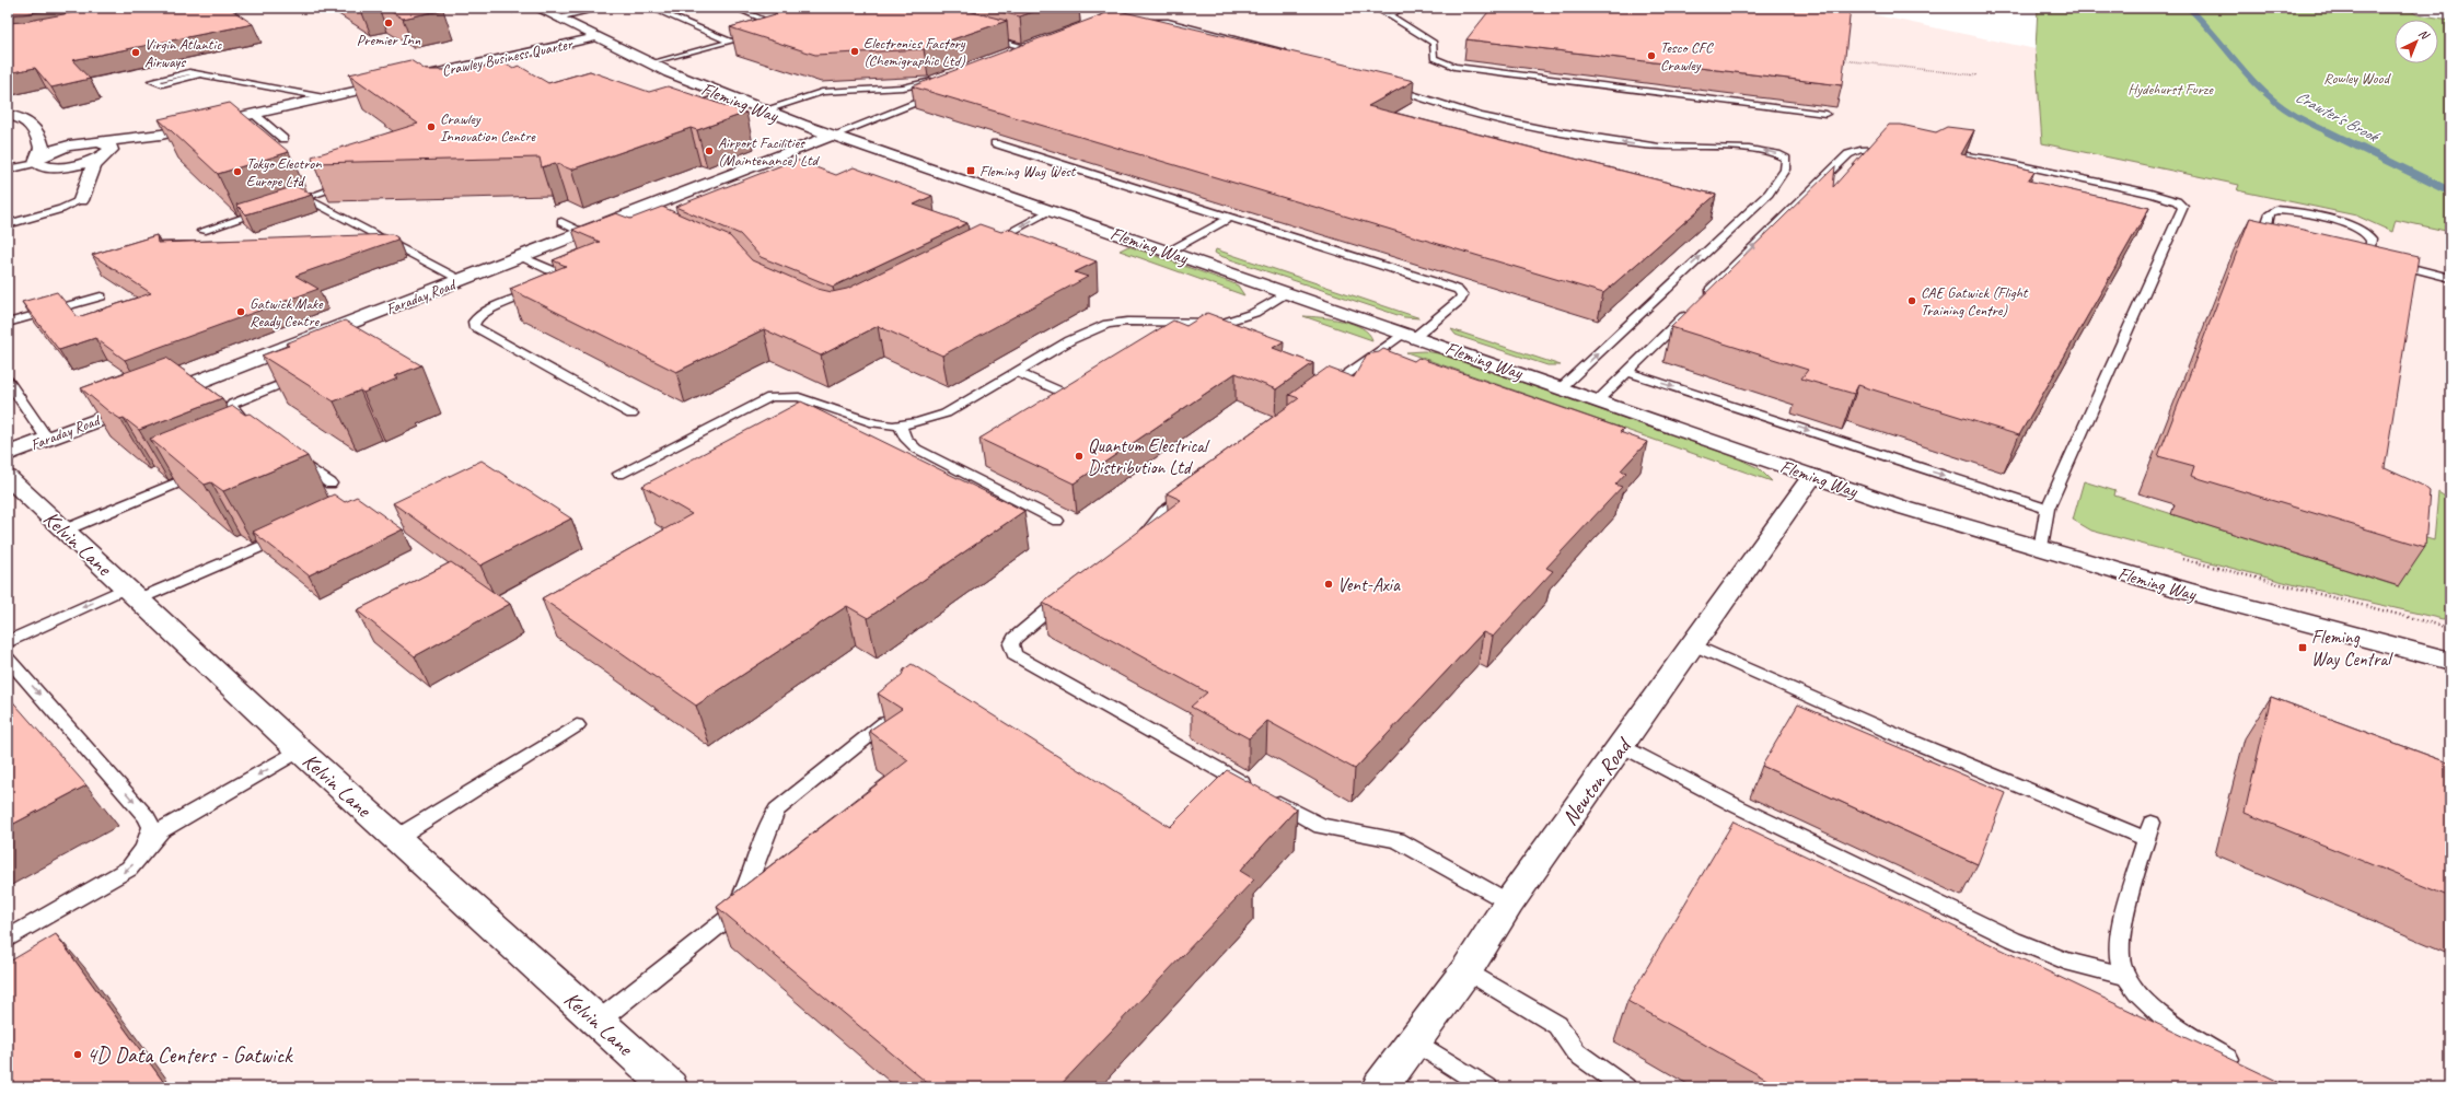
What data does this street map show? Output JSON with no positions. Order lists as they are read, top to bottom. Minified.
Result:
{"streets":{"street":["Crawley Business Quarter","Fleming Way","Faraday Road","Kelvin Lane","Newton Road"]},"crossings":[["Crawley Business Quarter","Fleming Way"],["Fleming Way","Faraday Road"],["Fleming Way","Newton Road"]],"water":["Crawter's Brook"],"parks":["Rowley Wood","Hydehurst Furze"],"places":{"other":["Premier Inn","Electronics Factory (Chemigraphic Ltd)","Virgin Atlantic Airways","Tesco CFC Crawley","Crawley Innovation Centre","Airport Facilities (Maintenance) Ltd","Tokyo Electron Europe Ltd","CAE Gatwick (Flight Training Centre)","Gatwick Make Ready Centre","Quantum Electrical Distribution Ltd","Vent-Axia","4D Data Centers - Gatwick"],"transit":["Fleming Way West","Fleming Way Central"]},"north":"top right"}
